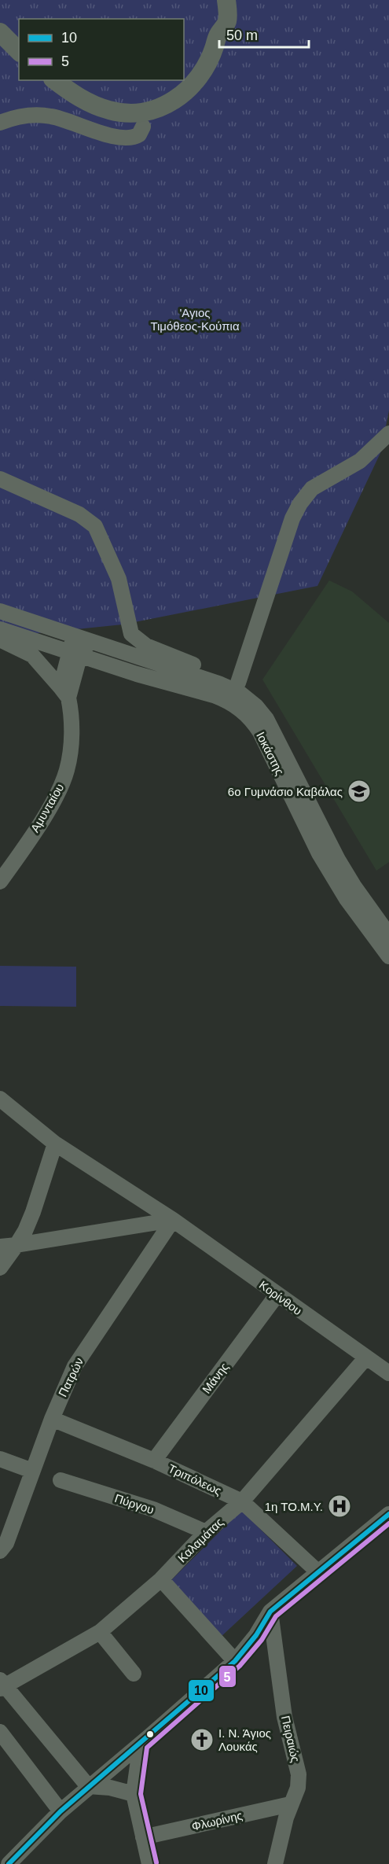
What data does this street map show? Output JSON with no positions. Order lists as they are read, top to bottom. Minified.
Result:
{"streets":{"street":["Ιοκάστης","Αμυνταίου","Κορίνθου","Πατρών","Μάνης","Τριπόλεως","Πύργου","Καλαμάτας","Πειραιώς","Φλωρίνης"]},"crossings":[["Ιοκάστης","Αμυνταίου"],["Κορίνθου","Πατρών"],["Κορίνθου","Μάνης"],["Κορίνθου","Καλαμάτας"],["Πατρών","Τριπόλεως"],["Μάνης","Τριπόλεως"],["Τριπόλεως","Καλαμάτας"],["Πύργου","Καλαμάτας"],["Πειραιώς","Φλωρίνης"]],"parks":["'Αγιος Τιμόθεος-Κούπια"],"places":{"school or university":["6ο Γυμνάσιο Καβάλας"],"hospital":["1η ΤΟ.Μ.Υ."],"church":["Ι. Ν. Άγιος Λουκάς"]},"lines":["transit line 10","transit line 5"],"legend":["10","5"],"scale_bar":"50 m"}
